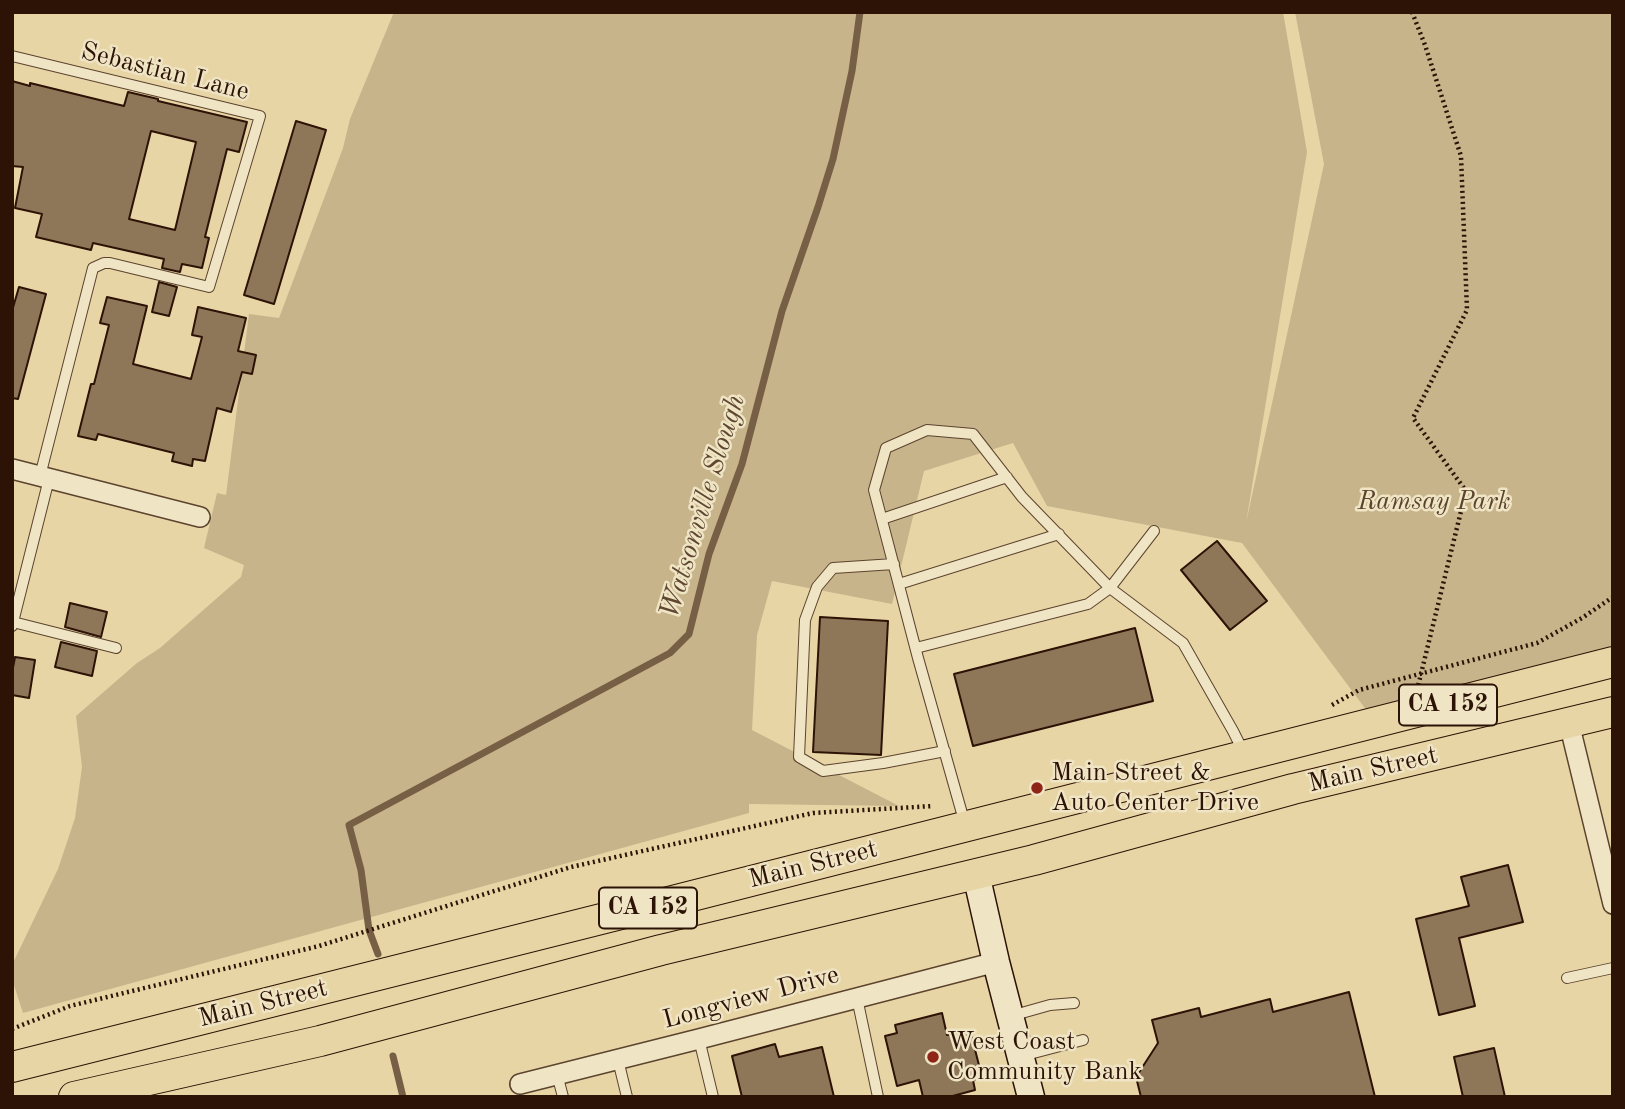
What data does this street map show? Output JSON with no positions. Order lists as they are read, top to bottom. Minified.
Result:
{"streets":{"main road":["CA 152","Main Street"],"street":["Longview Drive"],"lane":["Sebastian Lane"]},"water":["Watsonville Slough"],"parks":["Ramsay Park"],"places":["Main Street & Auto Center Drive","West Coast Community Bank"]}
